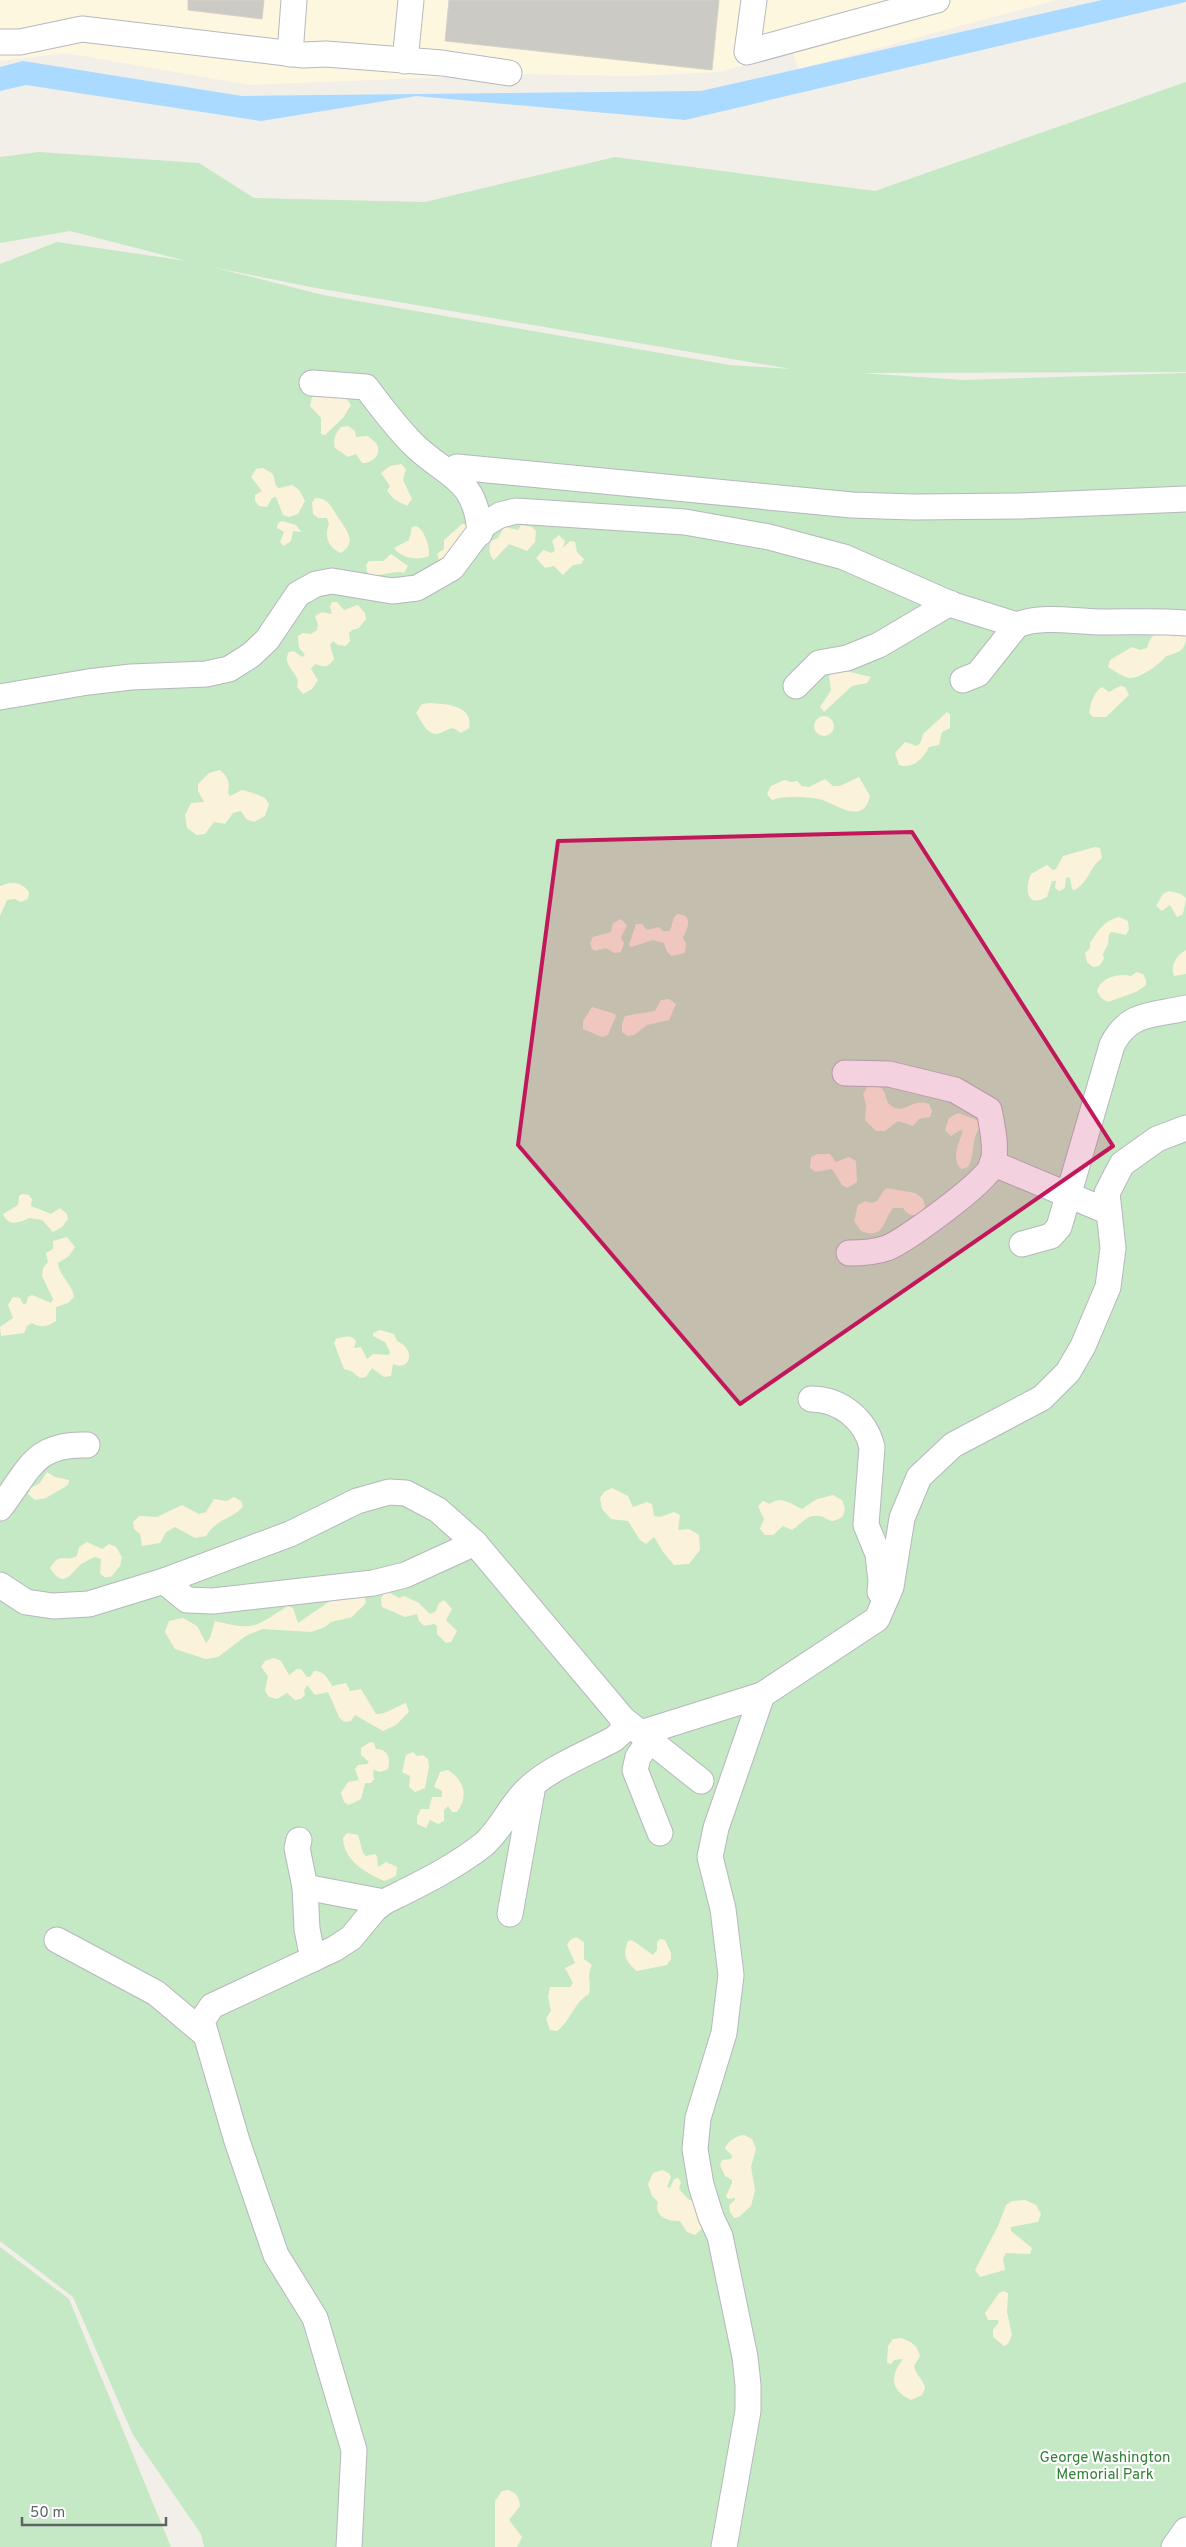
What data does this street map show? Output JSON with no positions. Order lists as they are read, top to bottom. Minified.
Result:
{"parks":["George Washington Memorial Park"],"scale_bar":"50 m"}
